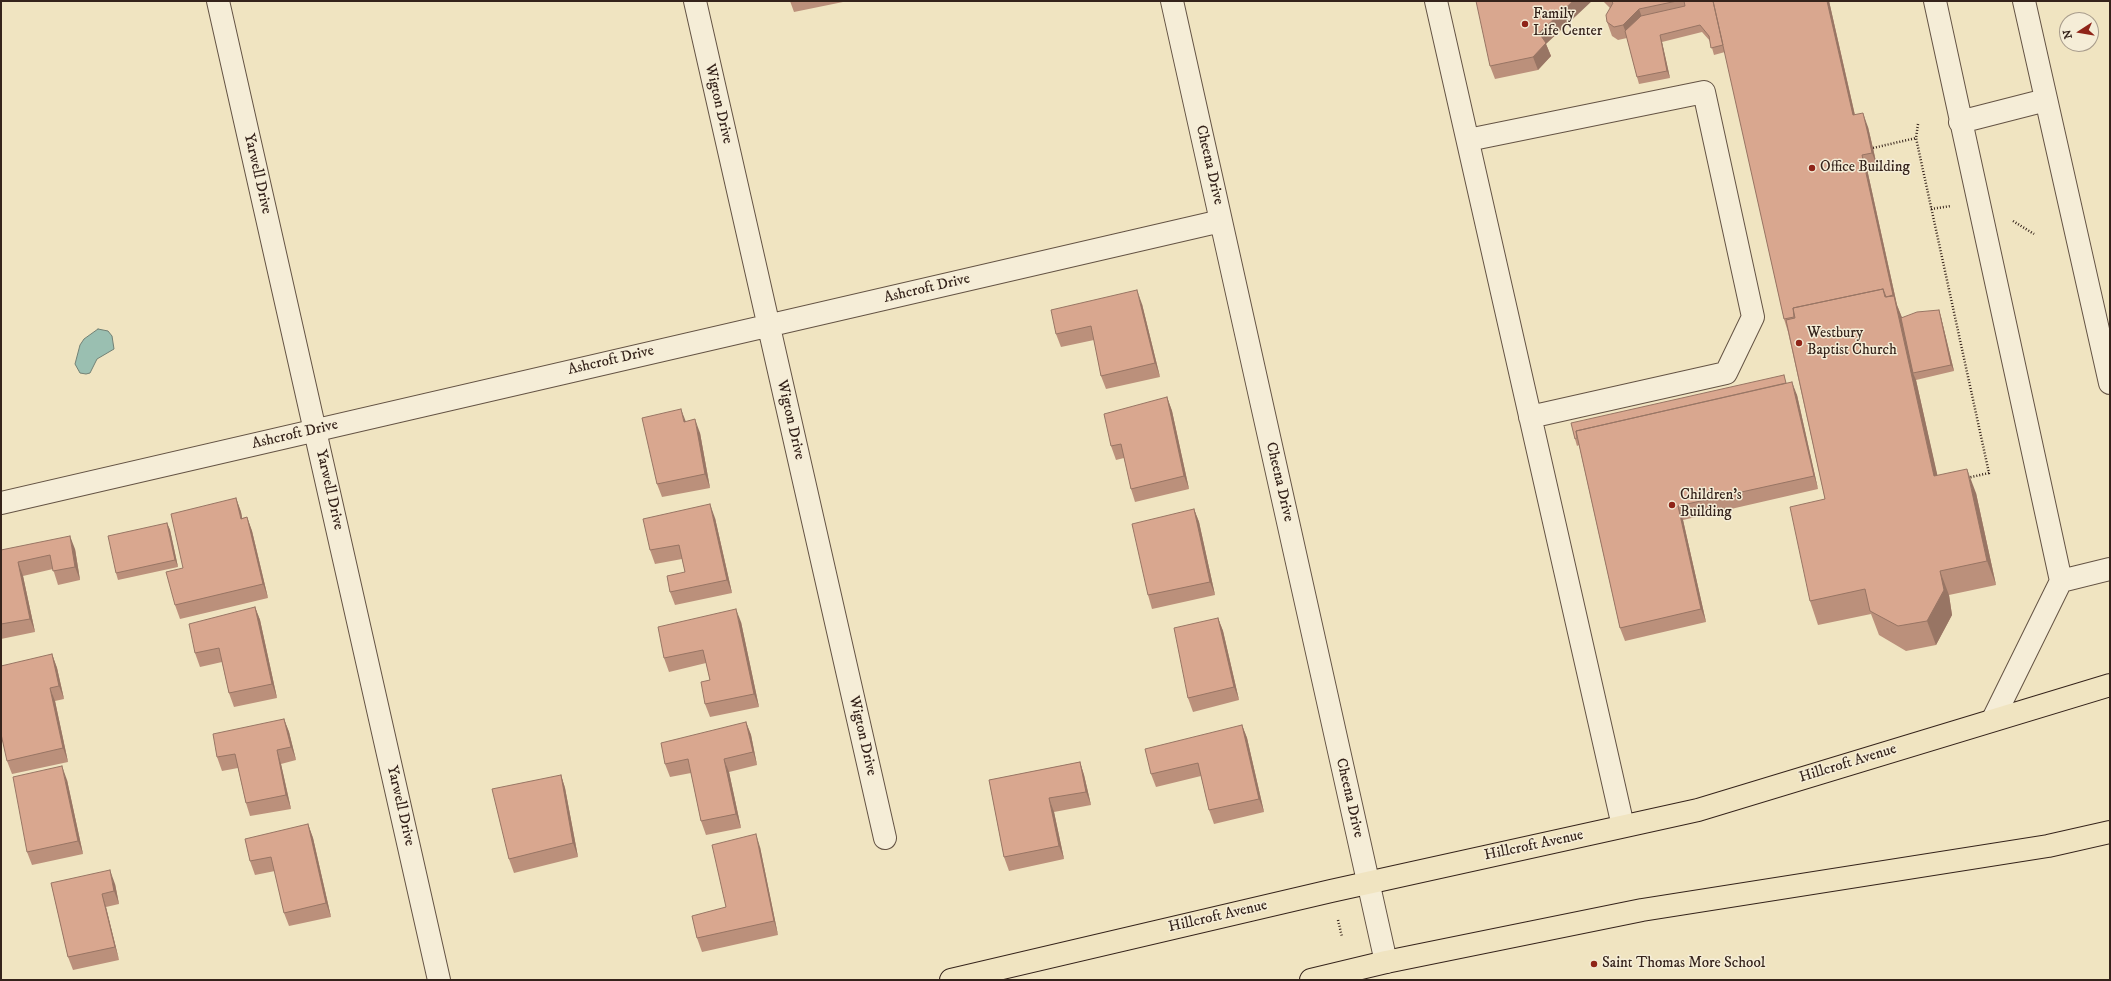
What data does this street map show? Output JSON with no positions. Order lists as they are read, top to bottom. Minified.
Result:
{"streets":{"main road":["Hillcroft Avenue"],"street":["Wigton Drive","Cheena Drive","Yarwell Drive","Ashcroft Drive"]},"crossings":[["Wigton Drive","Ashcroft Drive"],["Cheena Drive","Ashcroft Drive"],["Cheena Drive","Hillcroft Avenue"],["Yarwell Drive","Ashcroft Drive"]],"places":["Family Life Center","Office Building","Westbury Baptist Church","Children's Building","Saint Thomas More School"],"north":"left"}
